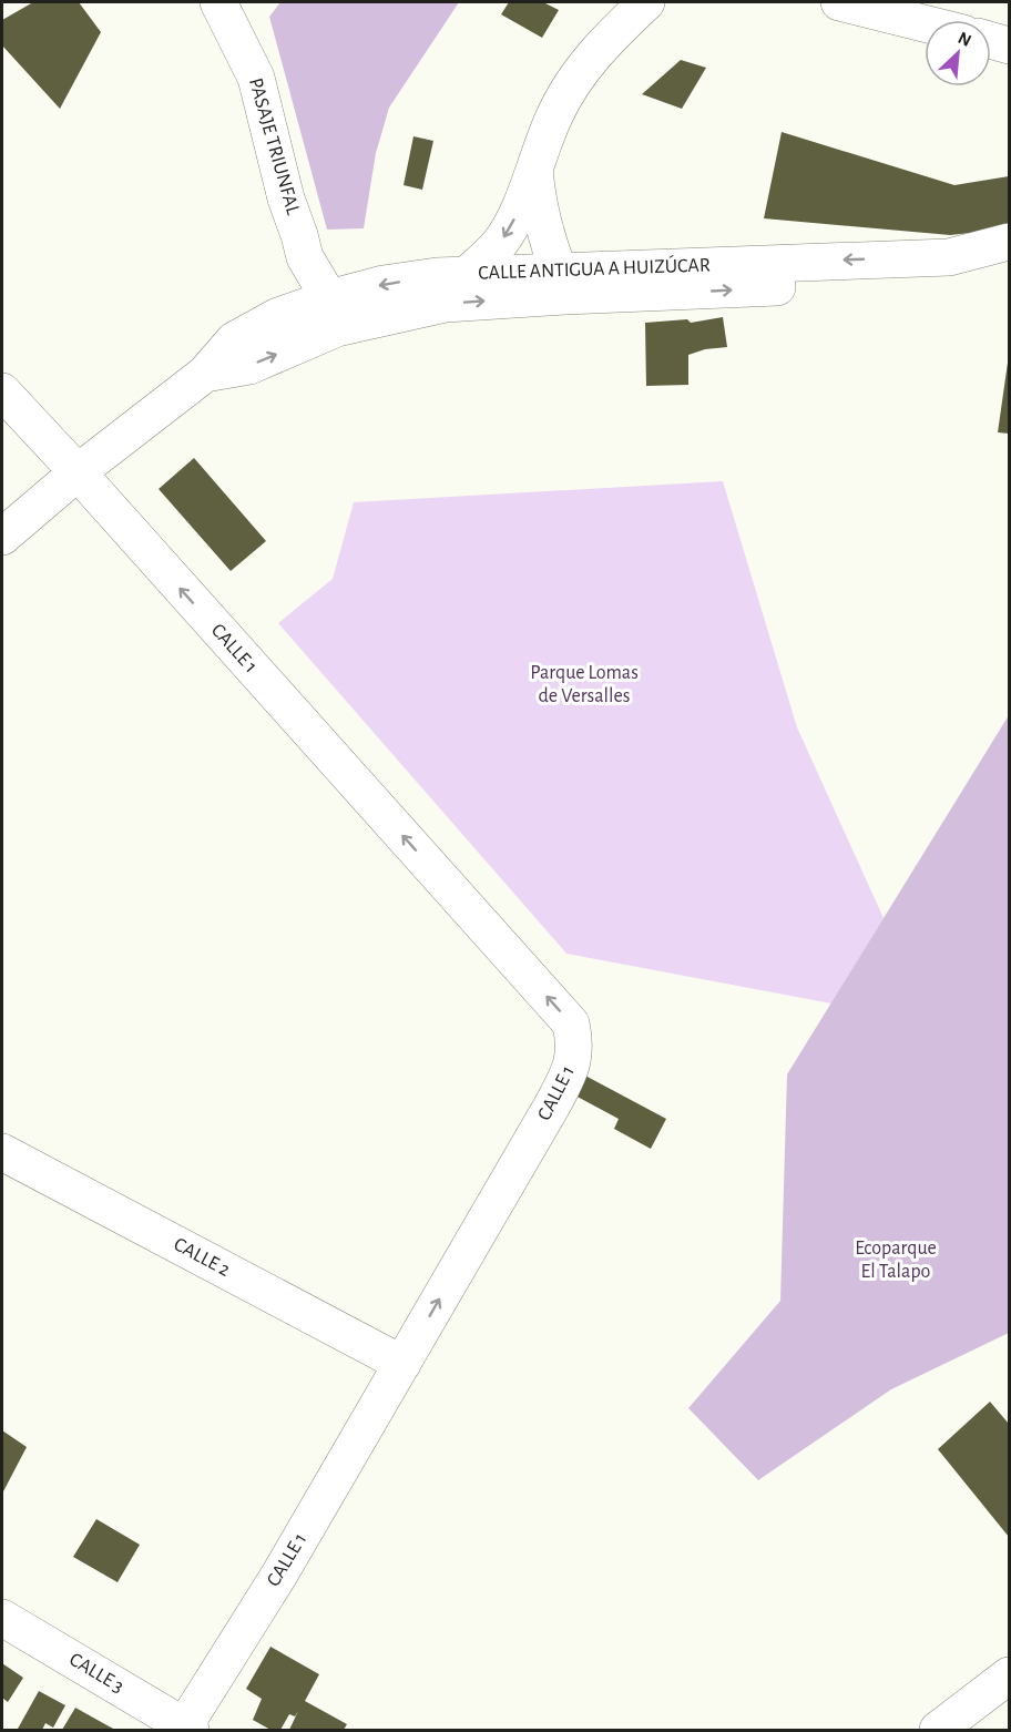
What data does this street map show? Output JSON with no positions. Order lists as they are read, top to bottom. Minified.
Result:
{"streets":{"street":["PASAJE TRIUNFAL","CALLE ANTIGUA A HUIZÚCAR","CALLE 1","CALLE 2","CALLE 3"]},"crossings":[["PASAJE TRIUNFAL","CALLE ANTIGUA A HUIZÚCAR"],["CALLE ANTIGUA A HUIZÚCAR","CALLE 1"],["CALLE 1","CALLE 2"],["CALLE 1","CALLE 3"]],"one_way":["CALLE 1"],"parks":["Parque Lomas de Versalles","Ecoparque El Talapo"],"north":"top right"}
